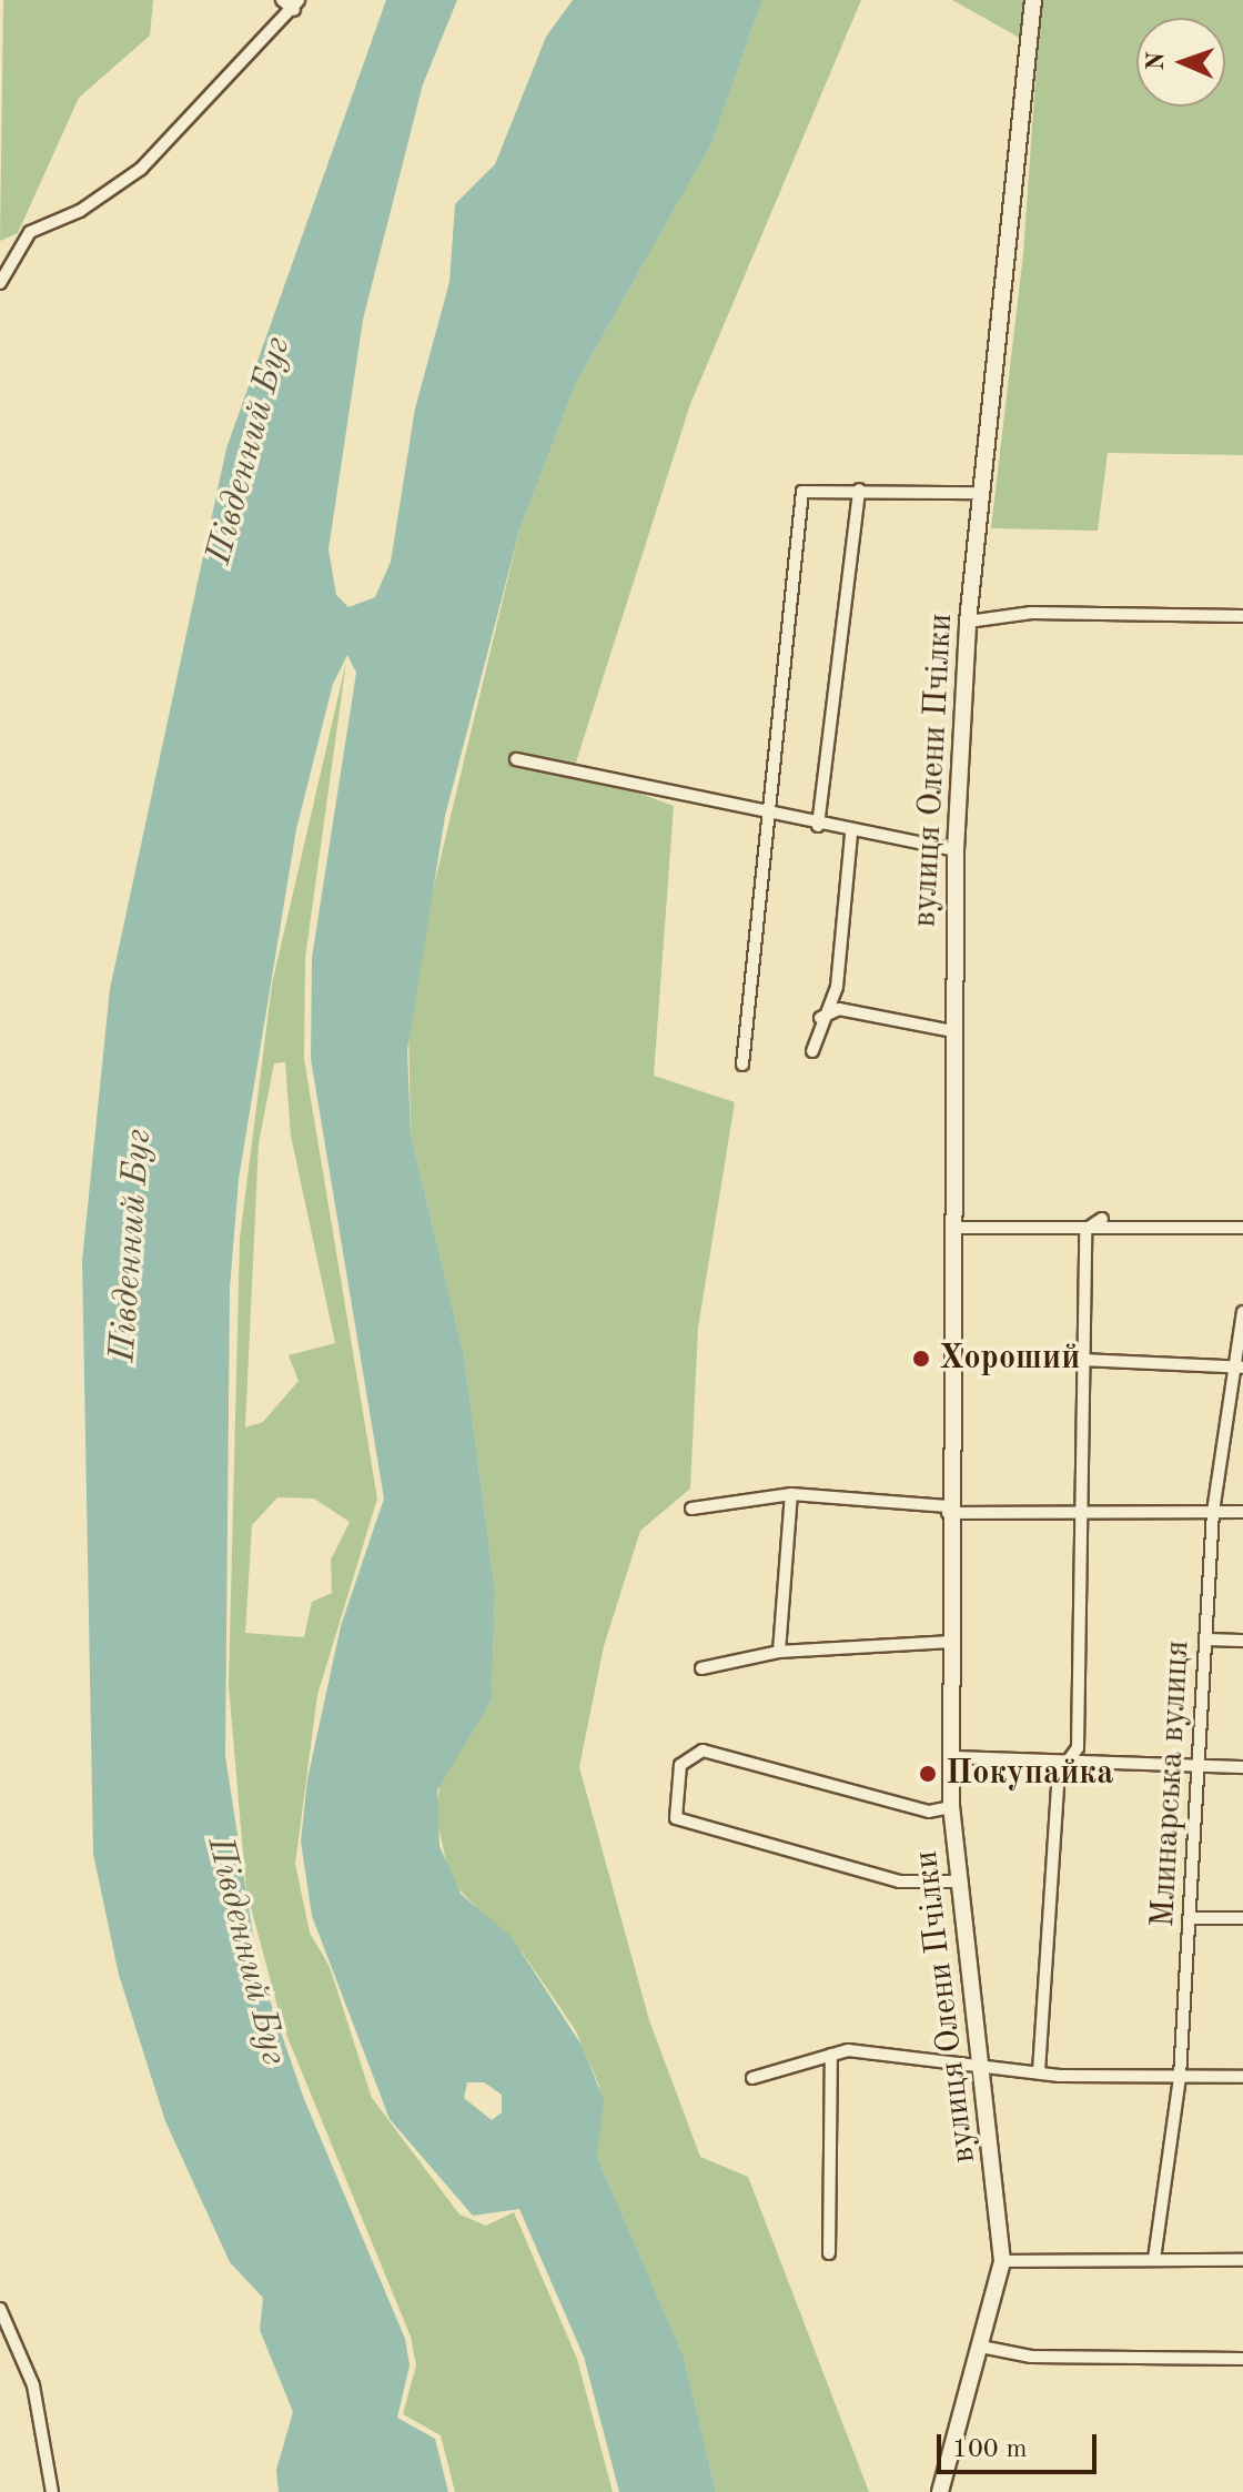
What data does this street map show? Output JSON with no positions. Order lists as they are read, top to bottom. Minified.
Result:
{"streets":{"street":["вулиця Олени Пчілки","Млинарська вулиця"]},"water":["Південний Буг"],"places":["Хороший","Покупайка"],"scale_bar":"100 m","north":"left"}
